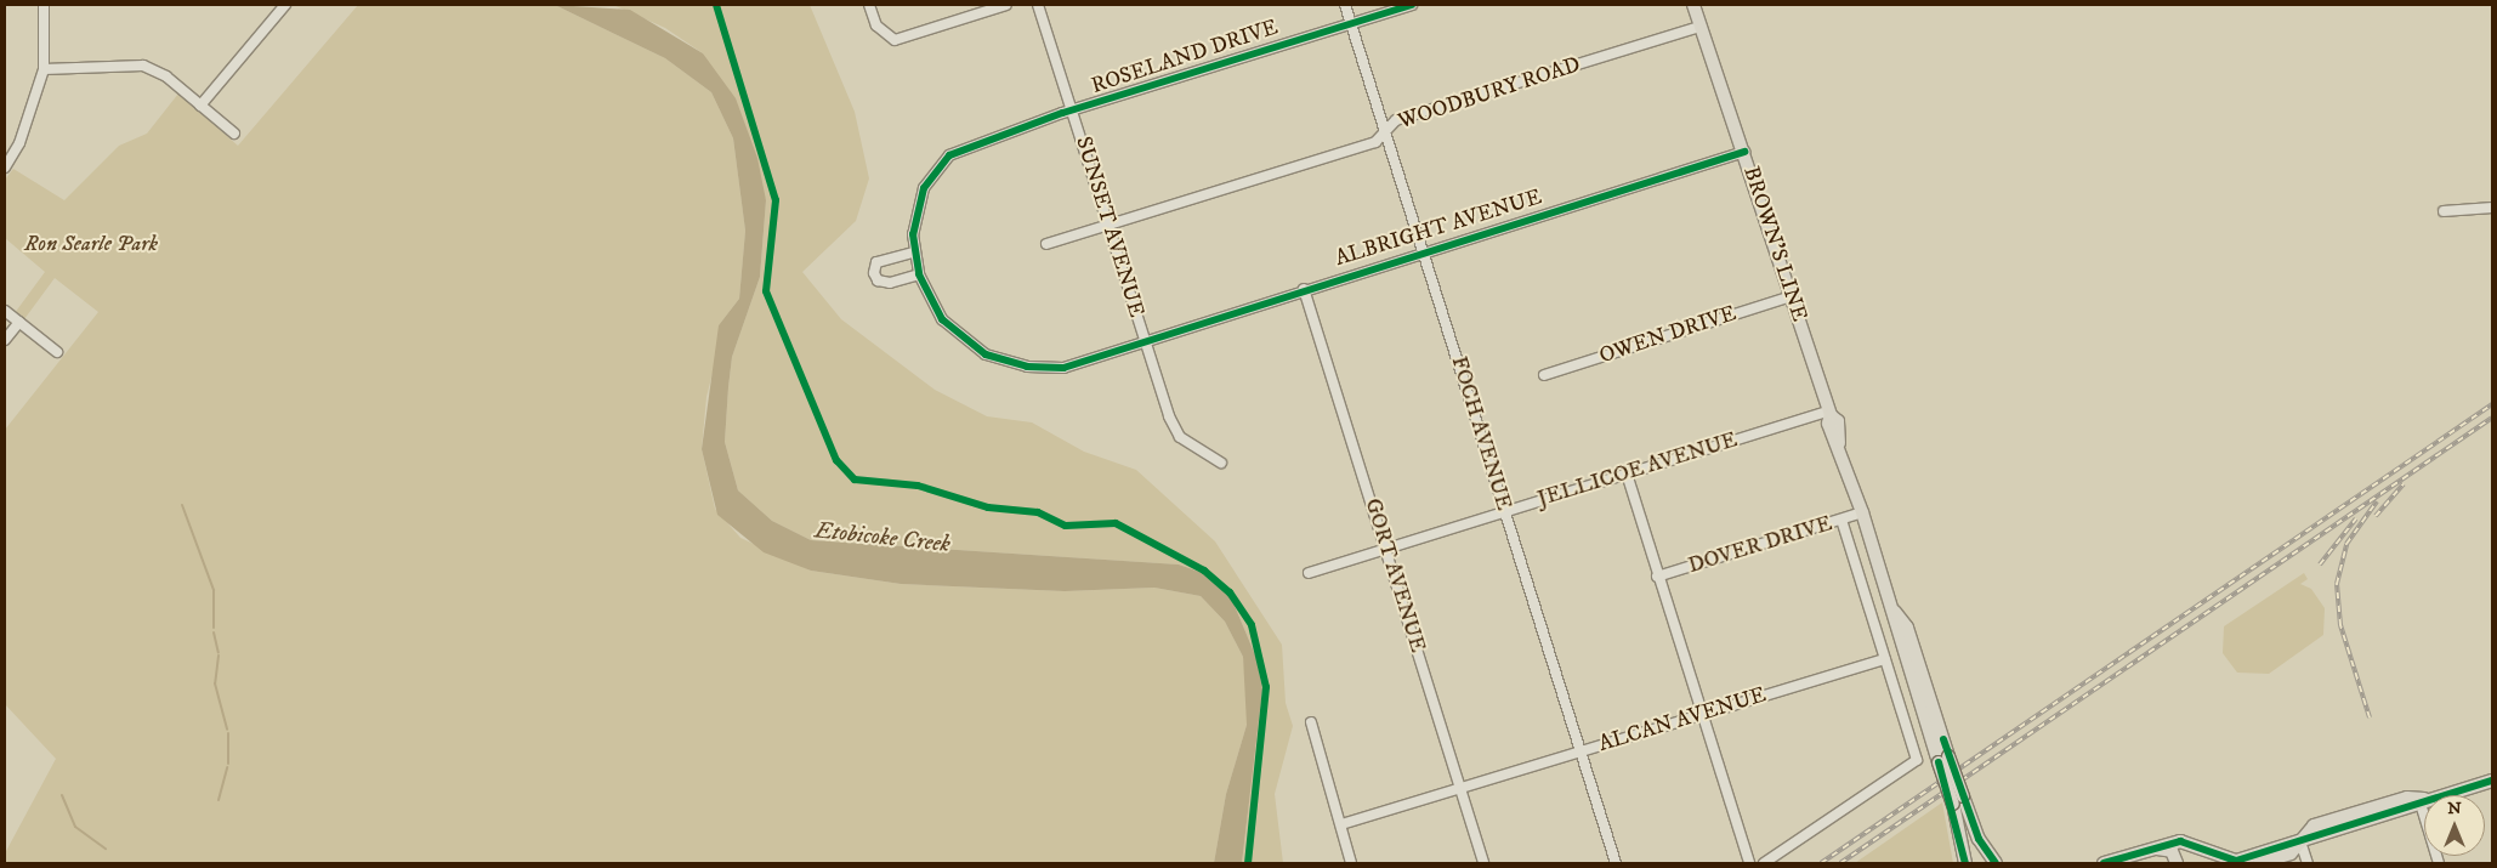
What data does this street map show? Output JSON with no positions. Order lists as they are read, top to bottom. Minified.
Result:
{"streets":{"main road":["BROWN'S LINE"],"street":["ROSELAND DRIVE","WOODBURY ROAD","SUNSET AVENUE","ALBRIGHT AVENUE","OWEN DRIVE","FOCH AVENUE","JELLICOE AVENUE","DOVER DRIVE","GORT AVENUE","ALCAN AVENUE"]},"crossings":[["ROSELAND DRIVE","SUNSET AVENUE"],["ROSELAND DRIVE","ALBRIGHT AVENUE"],["ROSELAND DRIVE","FOCH AVENUE"],["WOODBURY ROAD","SUNSET AVENUE"],["WOODBURY ROAD","BROWN'S LINE"],["WOODBURY ROAD","FOCH AVENUE"],["SUNSET AVENUE","ALBRIGHT AVENUE"],["ALBRIGHT AVENUE","BROWN'S LINE"],["ALBRIGHT AVENUE","FOCH AVENUE"],["ALBRIGHT AVENUE","GORT AVENUE"],["BROWN'S LINE","OWEN DRIVE"],["BROWN'S LINE","JELLICOE AVENUE"],["BROWN'S LINE","DOVER DRIVE"],["FOCH AVENUE","JELLICOE AVENUE"],["FOCH AVENUE","ALCAN AVENUE"],["JELLICOE AVENUE","GORT AVENUE"],["GORT AVENUE","ALCAN AVENUE"]],"water":["Etobicoke Creek"],"parks":["Ron Searle Park"],"north":"top"}
